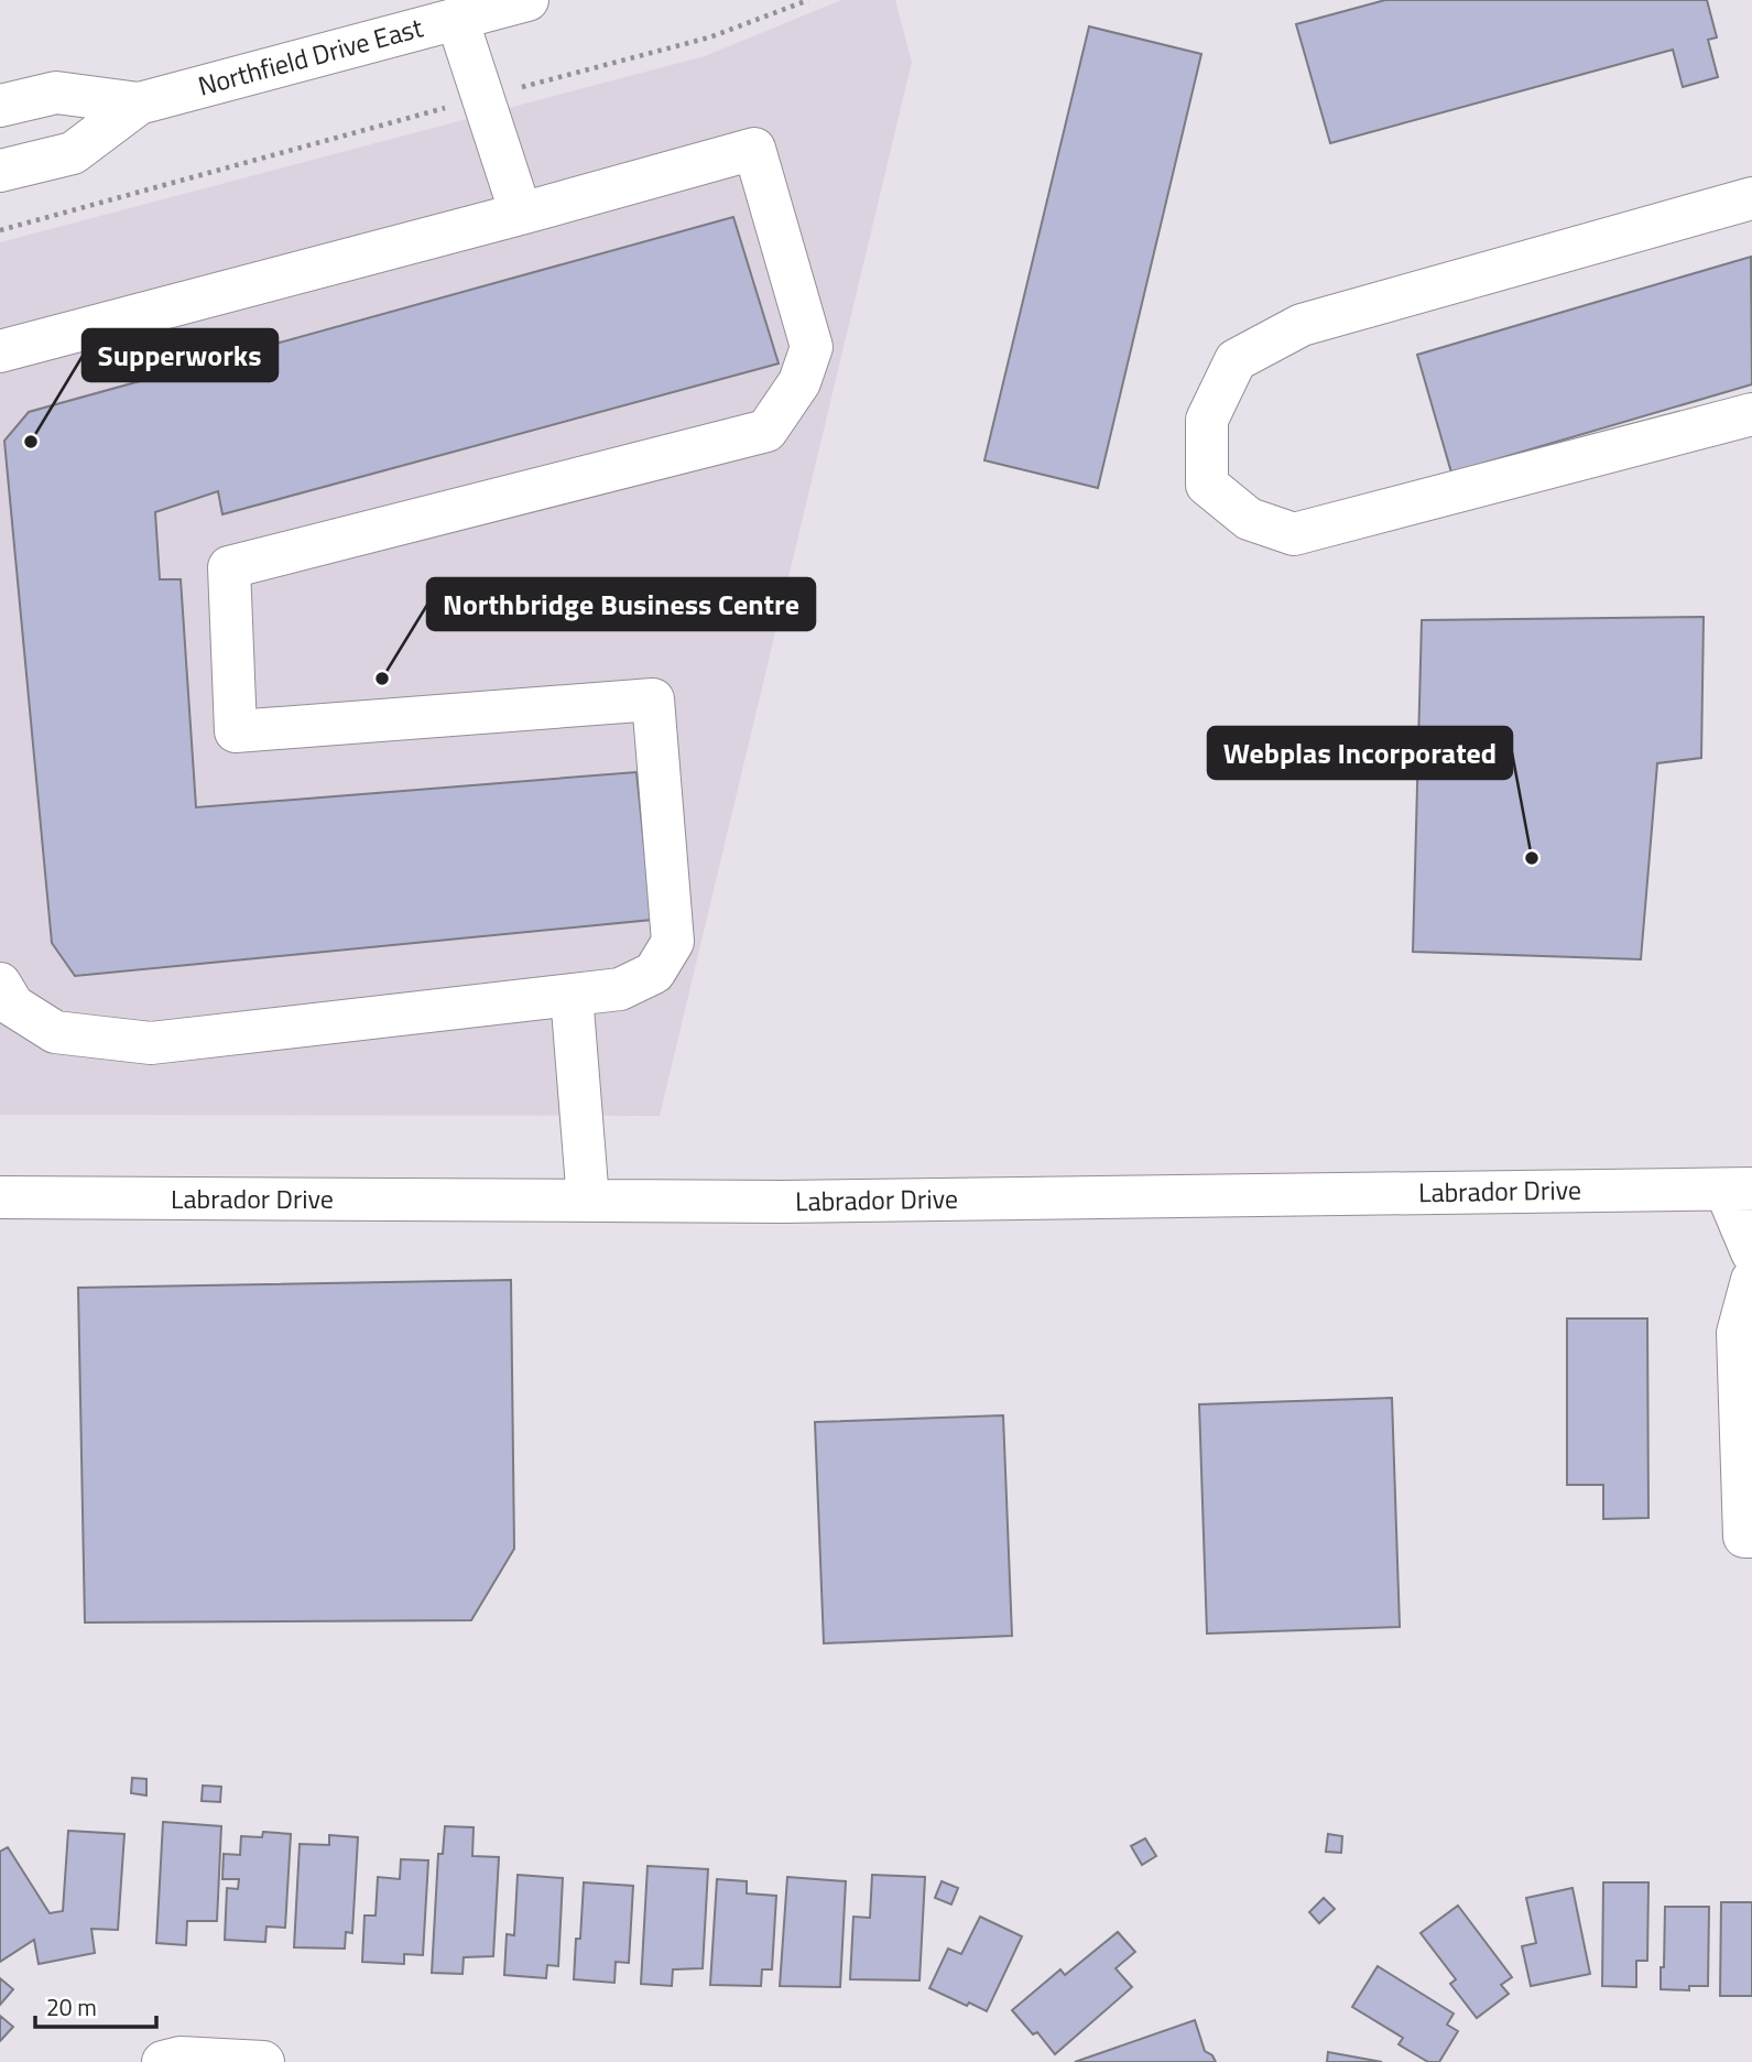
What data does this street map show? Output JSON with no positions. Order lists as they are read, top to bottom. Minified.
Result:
{"streets":{"street":["Northfield Drive East","Labrador Drive"]},"places":["Supperworks","Northbridge Business Centre","Webplas Incorporated"],"scale_bar":"20 m"}
